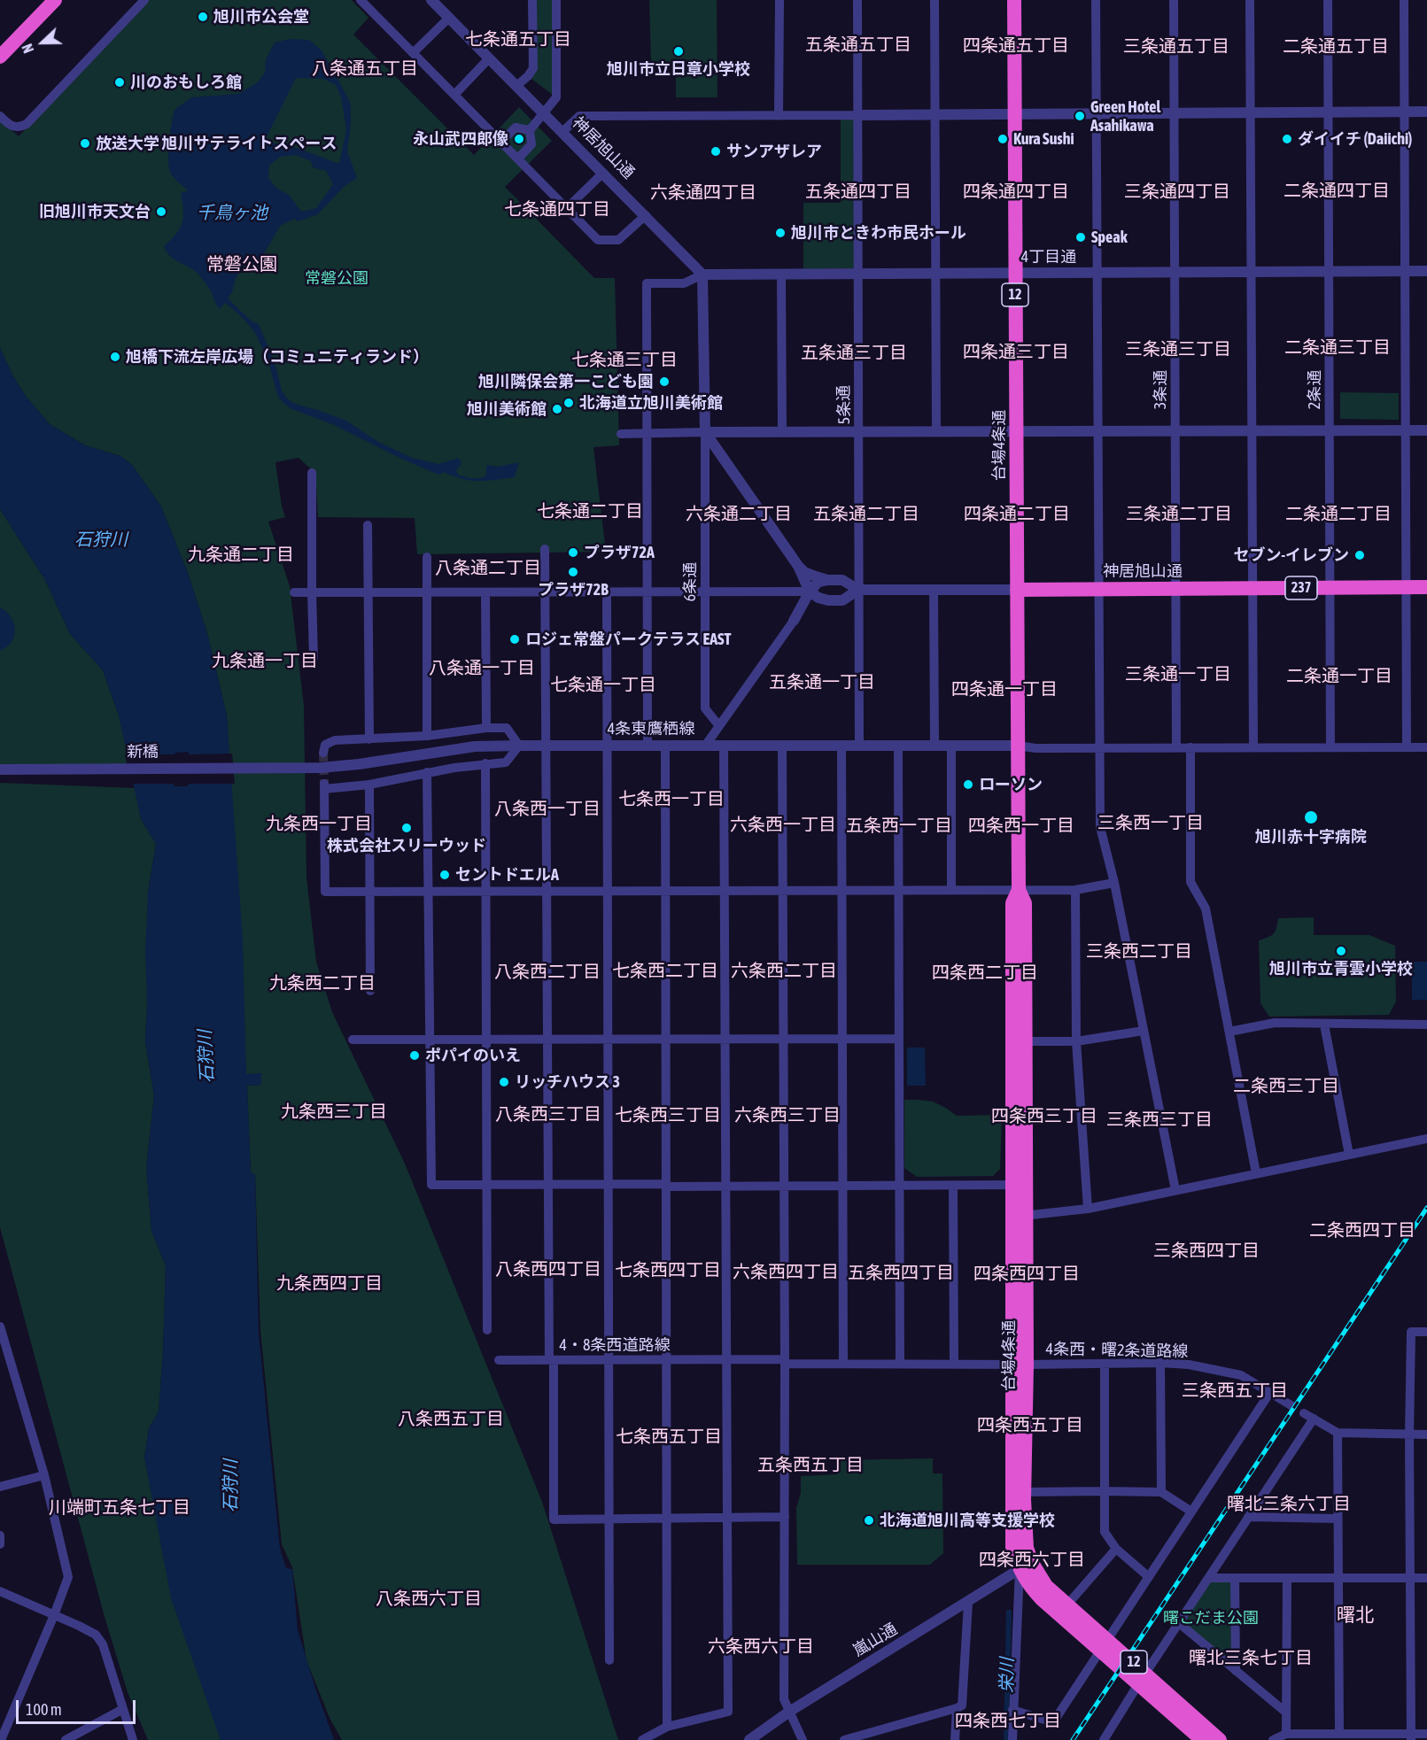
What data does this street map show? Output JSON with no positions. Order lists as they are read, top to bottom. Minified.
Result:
{"streets":{"highway":["神居旭山通","12","台場4条通","237"],"street":["4丁目通","3条通","2条通","5条通","6条通","4条東鷹栖線","新橋","4・8条西道路線","4条西・曙2条道路線","嵐山通"]},"crossings":[["神居旭山通","4丁目通"],["神居旭山通","3条通"],["神居旭山通","2条通"],["神居旭山通","5条通"],["神居旭山通","台場4条通"],["神居旭山通","6条通"],["4丁目通","3条通"],["4丁目通","2条通"],["4丁目通","5条通"],["4丁目通","台場4条通"],["12","台場4条通"],["12","嵐山通"],["5条通","4条東鷹栖線"],["台場4条通","4条東鷹栖線"],["台場4条通","4・8条西道路線"],["台場4条通","4条西・曙2条道路線"],["台場4条通","嵐山通"],["4条東鷹栖線","新橋"],["4条東鷹栖線","4・8条西道路線"],["4・8条西道路線","4条西・曙2条道路線"]],"districts":["七条通五丁目","五条通五丁目","四条通五丁目","三条通五丁目","二条通五丁目","八条通五丁目","二条通四丁目","五条通四丁目","四条通四丁目","三条通四丁目","六条通四丁目","七条通四丁目","常磐公園","二条通三丁目","三条通三丁目","四条通三丁目","五条通三丁目","七条通三丁目","七条通二丁目","六条通二丁目","五条通二丁目","四条通二丁目","三条通二丁目","二条通二丁目","九条通二丁目","八条通二丁目","九条通一丁目","八条通一丁目","三条通一丁目","二条通一丁目","五条通一丁目","七条通一丁目","四条通一丁目","七条西一丁目","八条西一丁目","三条西一丁目","九条西一丁目","六条西一丁目","五条西一丁目","四条西一丁目","三条西二丁目","七条西二丁目","六条西二丁目","八条西二丁目","四条西二丁目","九条西二丁目","二条西三丁目","九条西三丁目","八条西三丁目","七条西三丁目","六条西三丁目","四条西三丁目","三条西三丁目","二条西四丁目","三条西四丁目","八条西四丁目","七条西四丁目","六条西四丁目","五条西四丁目","四条西四丁目","九条西四丁目","三条西五丁目","八条西五丁目","四条西五丁目","七条西五丁目","五条西五丁目","曙北三条六丁目","川端町五条七丁目","四条西六丁目","八条西六丁目","曙北","六条西六丁目","曙北三条七丁目","四条西七丁目"],"water":["千鳥ヶ池","石狩川","栄川"],"parks":["常磐公園","曙こだま公園"],"places":["旭川市公会堂","旭川市立日章小学校","川のおもしろ館","Green Hotel Asahikawa","永山武四郎像","Kura Sushi","ダイイチ (Daiichi)","放送大学 旭川サテライトスペース","サンアザレア","旧旭川市天文台","旭川市ときわ市民ホール","Speak","旭橋下流左岸広場（コミュニティランド）","旭川隣保会第一こども園","北海道立旭川美術館","旭川美術館","プラザ72A","セブン-イレブン","プラザ72B","ロジェ常盤パークテラス EAST","ローソン","旭川赤十字病院","株式会社スリーウッド","セントドエルA","旭川市立青雲小学校","ポパイのいえ","リッチハウス 3","北海道旭川高等支援学校"],"scale_bar":"100 m","north":"left"}
